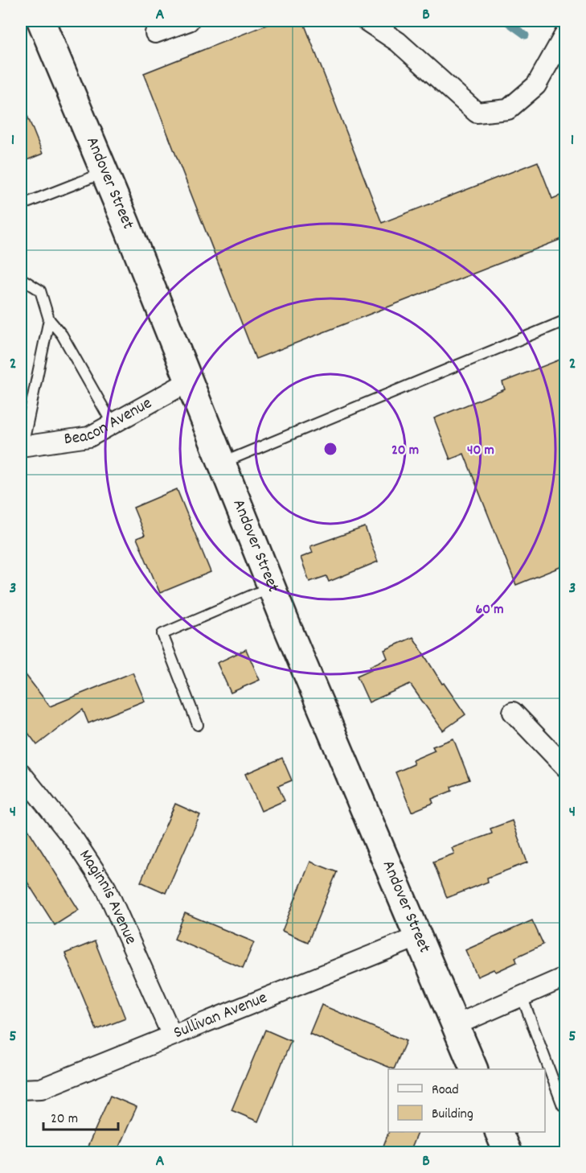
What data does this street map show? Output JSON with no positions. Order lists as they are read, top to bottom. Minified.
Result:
{"streets":{"main road":["Andover Street"],"street":["Beacon Avenue","Maginnis Avenue","Sullivan Avenue"]},"crossings":[["Andover Street","Beacon Avenue"],["Andover Street","Sullivan Avenue"],["Maginnis Avenue","Sullivan Avenue"]],"legend":["Road","Building"],"scale_bar":"20 m","grid":{"columns":["A","B"],"rows":["1","2","3","4","5"]},"rings":["20 m","40 m","60 m"]}
